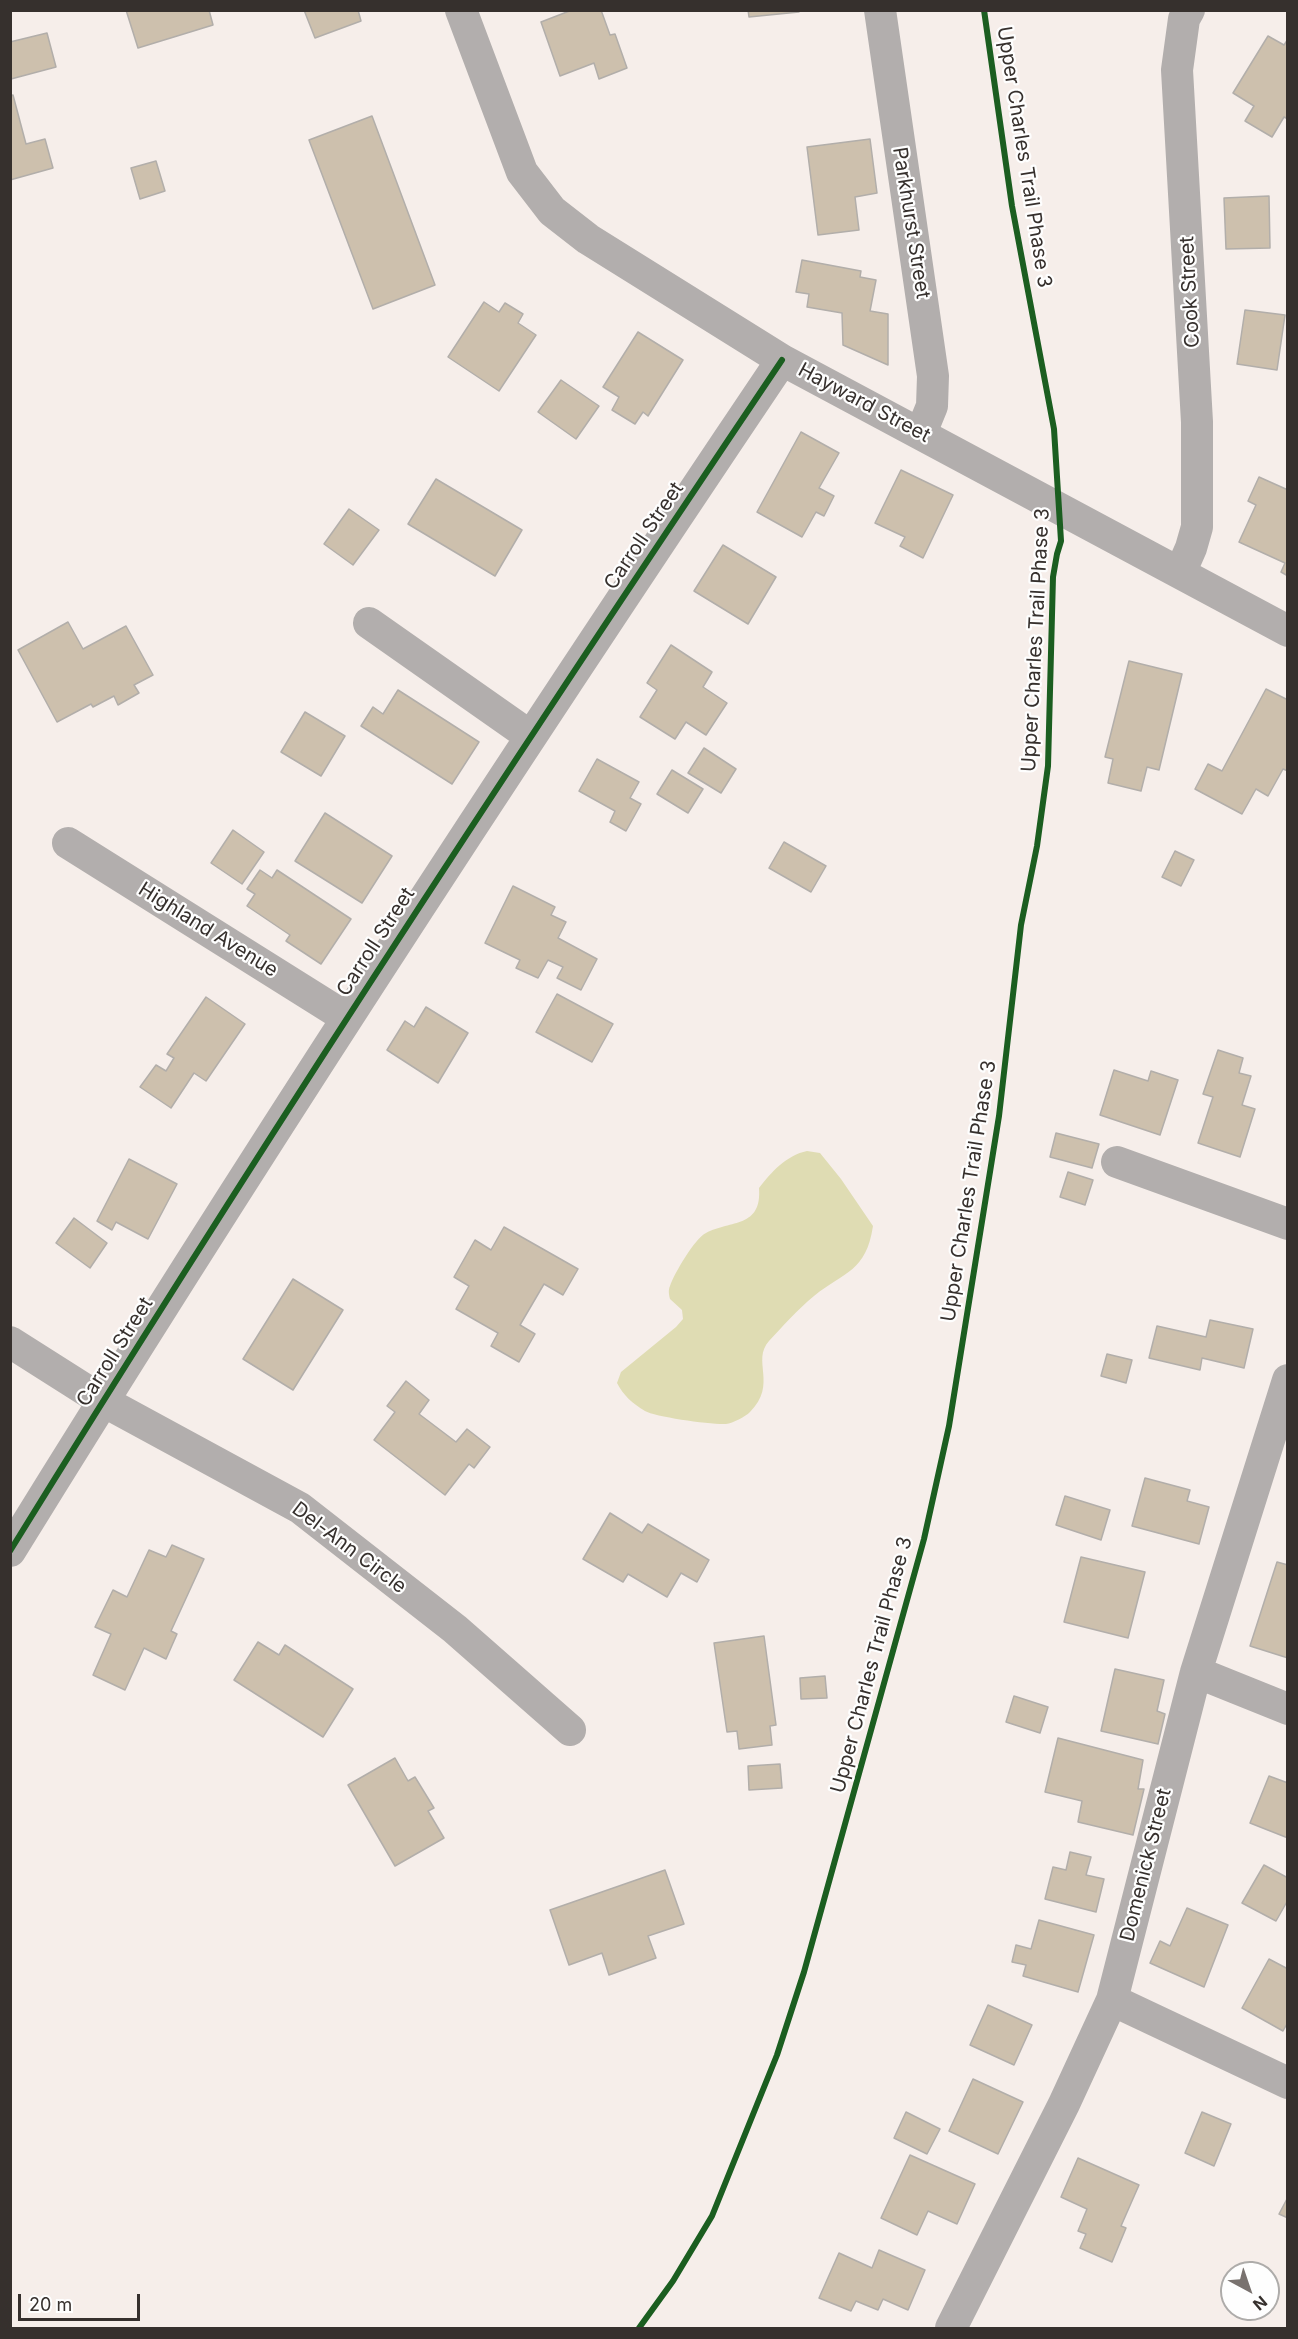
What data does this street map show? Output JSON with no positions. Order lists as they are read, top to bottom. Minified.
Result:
{"streets":{"street":["Parkhurst Street","Cook Street","Hayward Street","Carroll Street","Highland Avenue","Del-Ann Circle","Domenick Street"],"cycle path":["Upper Charles Trail Phase 3"]},"crossings":[["Parkhurst Street","Hayward Street"],["Cook Street","Hayward Street"],["Hayward Street","Carroll Street"],["Carroll Street","Highland Avenue"],["Carroll Street","Del-Ann Circle"]],"scale_bar":"20 m","north":"bottom right"}
